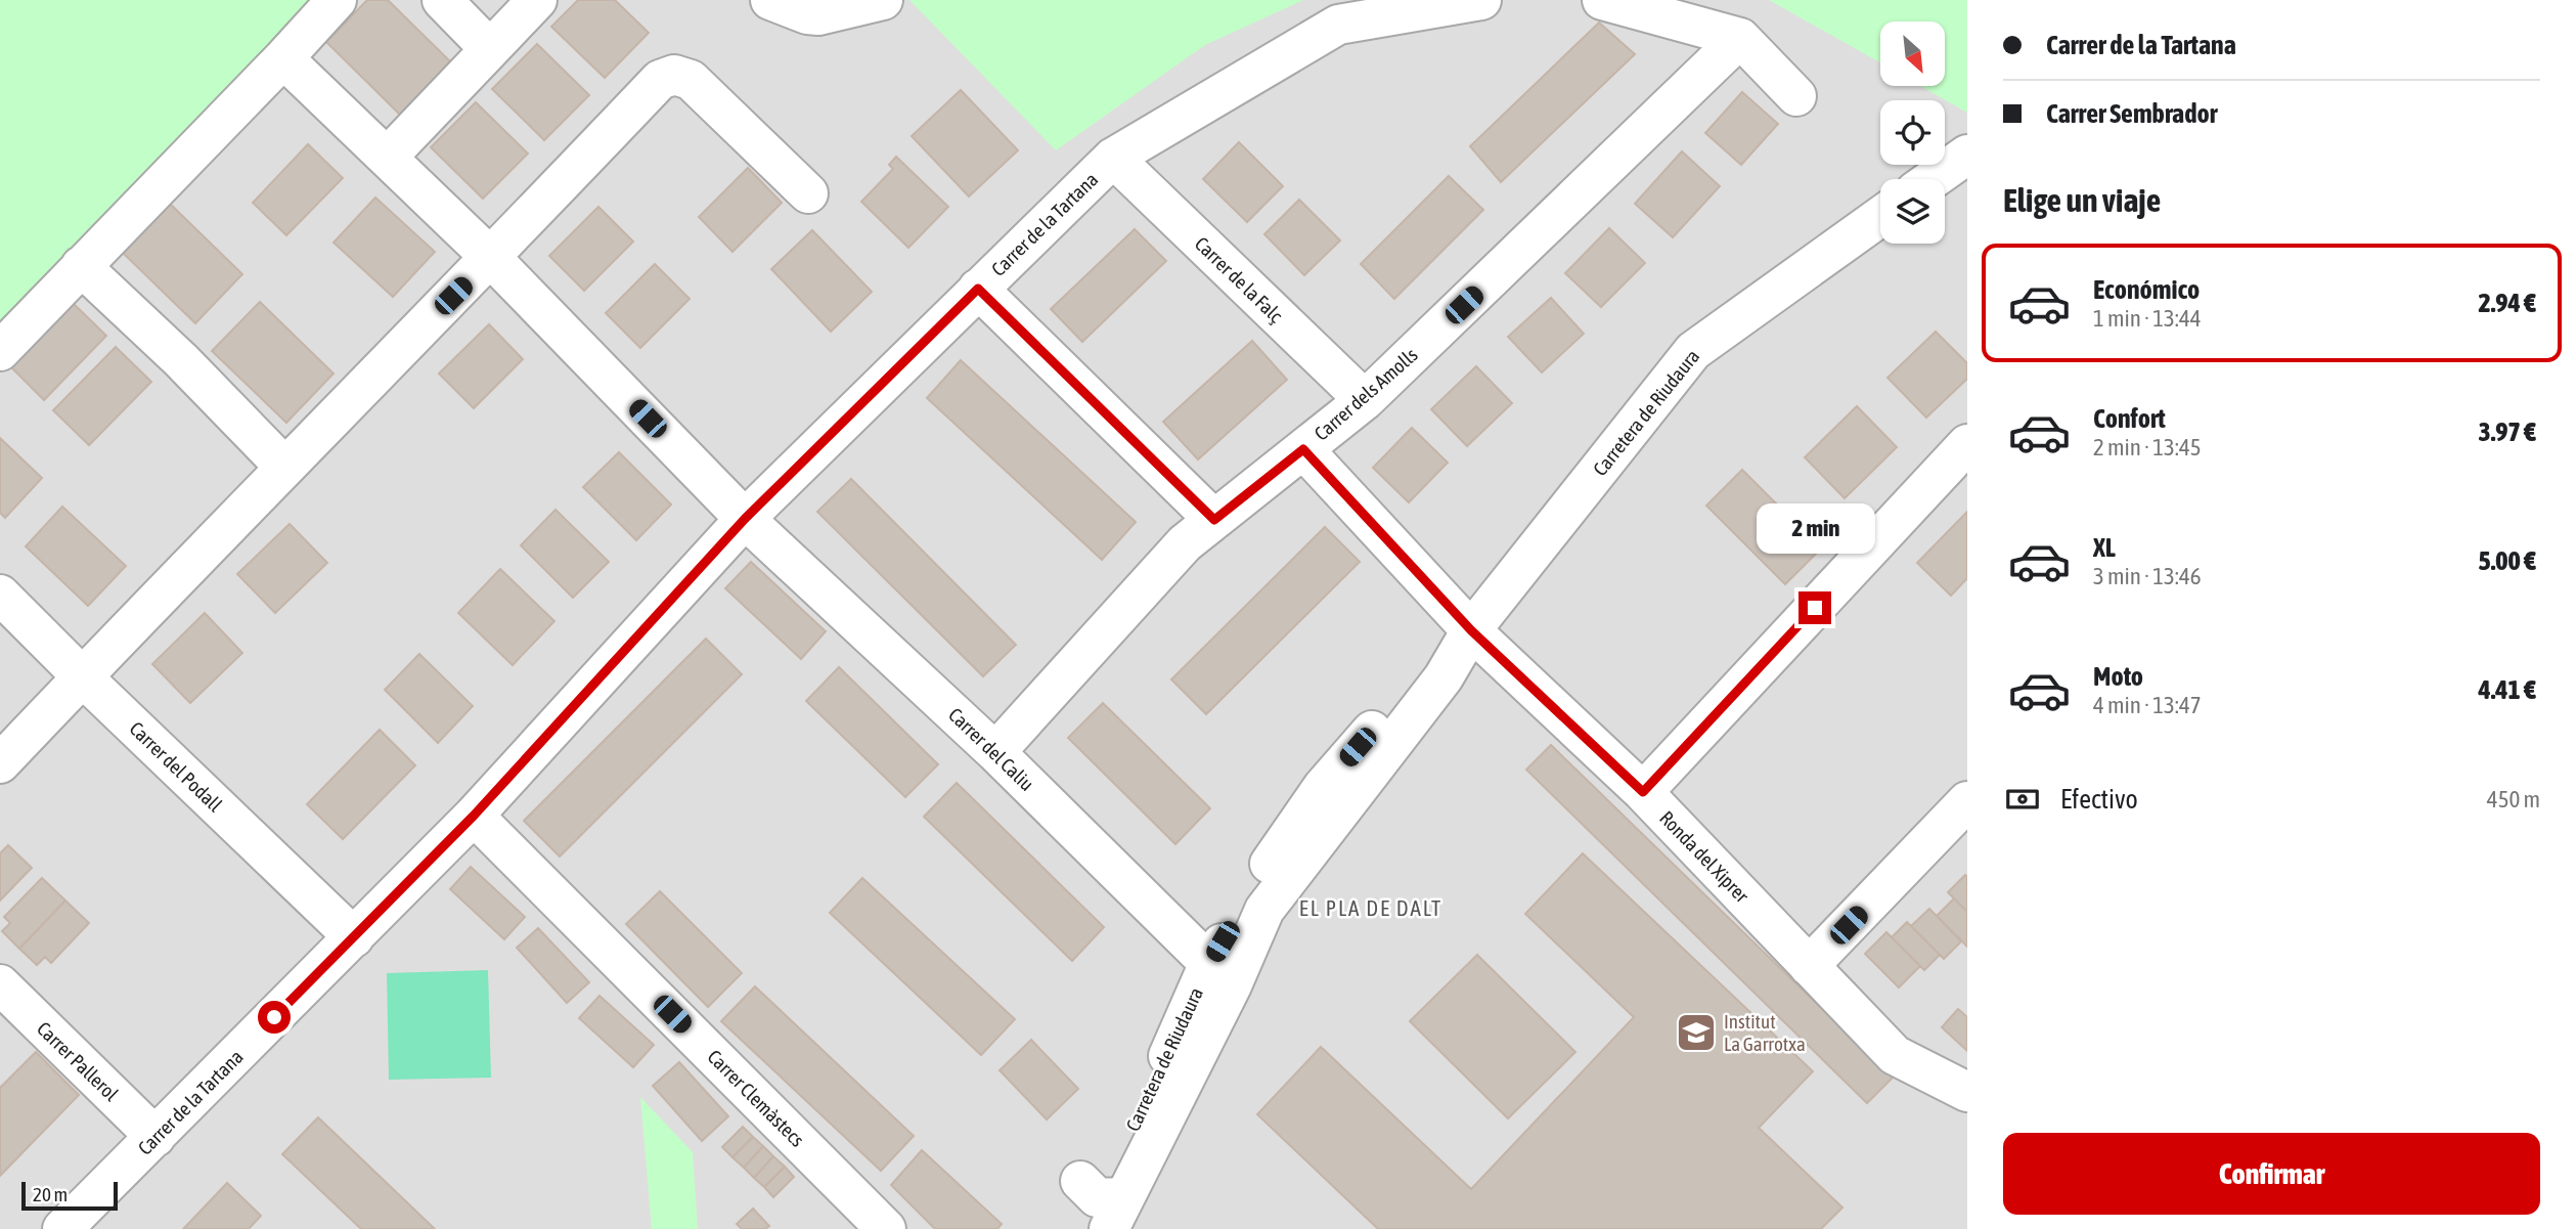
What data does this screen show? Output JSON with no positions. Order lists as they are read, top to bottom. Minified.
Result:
{"streets":{"street":["Carrer de la Tartana","Carrer de la Falç","Carrer dels Amolls","Carretera de Riudaura","Carrer del Caliu","Carrer del Podall","Ronda del Xiprer","Carrer Pallerol","Carrer Clemàstecs"]},"crossings":[["Carrer de la Tartana","Carrer de la Falç"],["Carrer de la Tartana","Carrer del Caliu"],["Carrer de la Tartana","Carrer del Podall"],["Carrer de la Tartana","Carrer Pallerol"],["Carrer de la Tartana","Carrer Clemàstecs"],["Carrer de la Falç","Carrer dels Amolls"],["Carrer dels Amolls","Carrer del Caliu"],["Carrer dels Amolls","Ronda del Xiprer"],["Carretera de Riudaura","Carrer del Caliu"],["Carretera de Riudaura","Ronda del Xiprer"]],"districts":["EL PLA DE DALT"],"places":{"school or university":["Institut La Garrotxa"]},"scale_bar":"20 m","north":"bottom right","page":{"banner":["Carrer de la Tartana","Carrer Sembrador"],"heading":"Elige un viaje","list":[{"name":"Económico","note":"1 min · 13:44","value":"2.94 €"},{"name":"Confort","note":"2 min · 13:45","value":"3.97 €"},{"name":"XL","note":"3 min · 13:46","value":"5.00 €"},{"name":"Moto","note":"4 min · 13:47","value":"4.41 €"}],"bubble":"2 min","pay":["Efectivo","450 m"],"buttons":"Confirmar","scale":"20 m"}}
